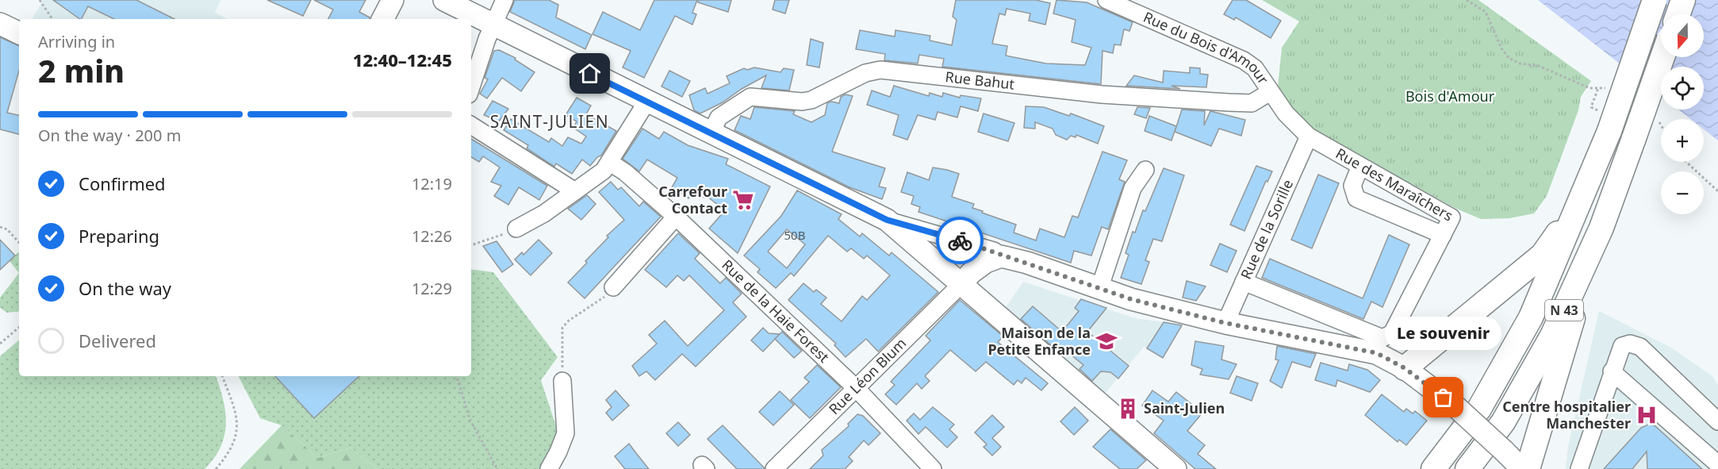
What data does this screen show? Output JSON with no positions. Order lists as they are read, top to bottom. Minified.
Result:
{"streets":{"highway":["N 43"],"street":["Rue du Bois d'Amour","Rue Bahut","Rue des Maraîchers","Rue de la Sorille","Rue de la Haie Forest","Rue Léon Blum"]},"crossings":[["Rue du Bois d'Amour","Rue Bahut"],["Rue du Bois d'Amour","Rue des Maraîchers"],["Rue Bahut","Rue des Maraîchers"],["Rue des Maraîchers","Rue de la Sorille"],["Rue de la Haie Forest","Rue Léon Blum"]],"districts":["SAINT-JULIEN"],"parks":["Bois d'Amour"],"places":{"supermarket":["Carrefour Contact"],"school or university":["Maison de la Petite Enfance"],"other":["Le souvenir"],"building":["Saint-Julien"],"hospital":["Centre hospitalier Manchester"]},"house_numbers":["50B"],"north":"bottom","page":{"map_buttons":["+","−"],"heading":["2 min","Arriving in","12:40–12:45"],"bar":"On the way · 200 m","list":[["Confirmed","12:19"],["Preparing","12:26"],["On the way","12:29"],"Delivered"],"bubble":"Le souvenir"}}
